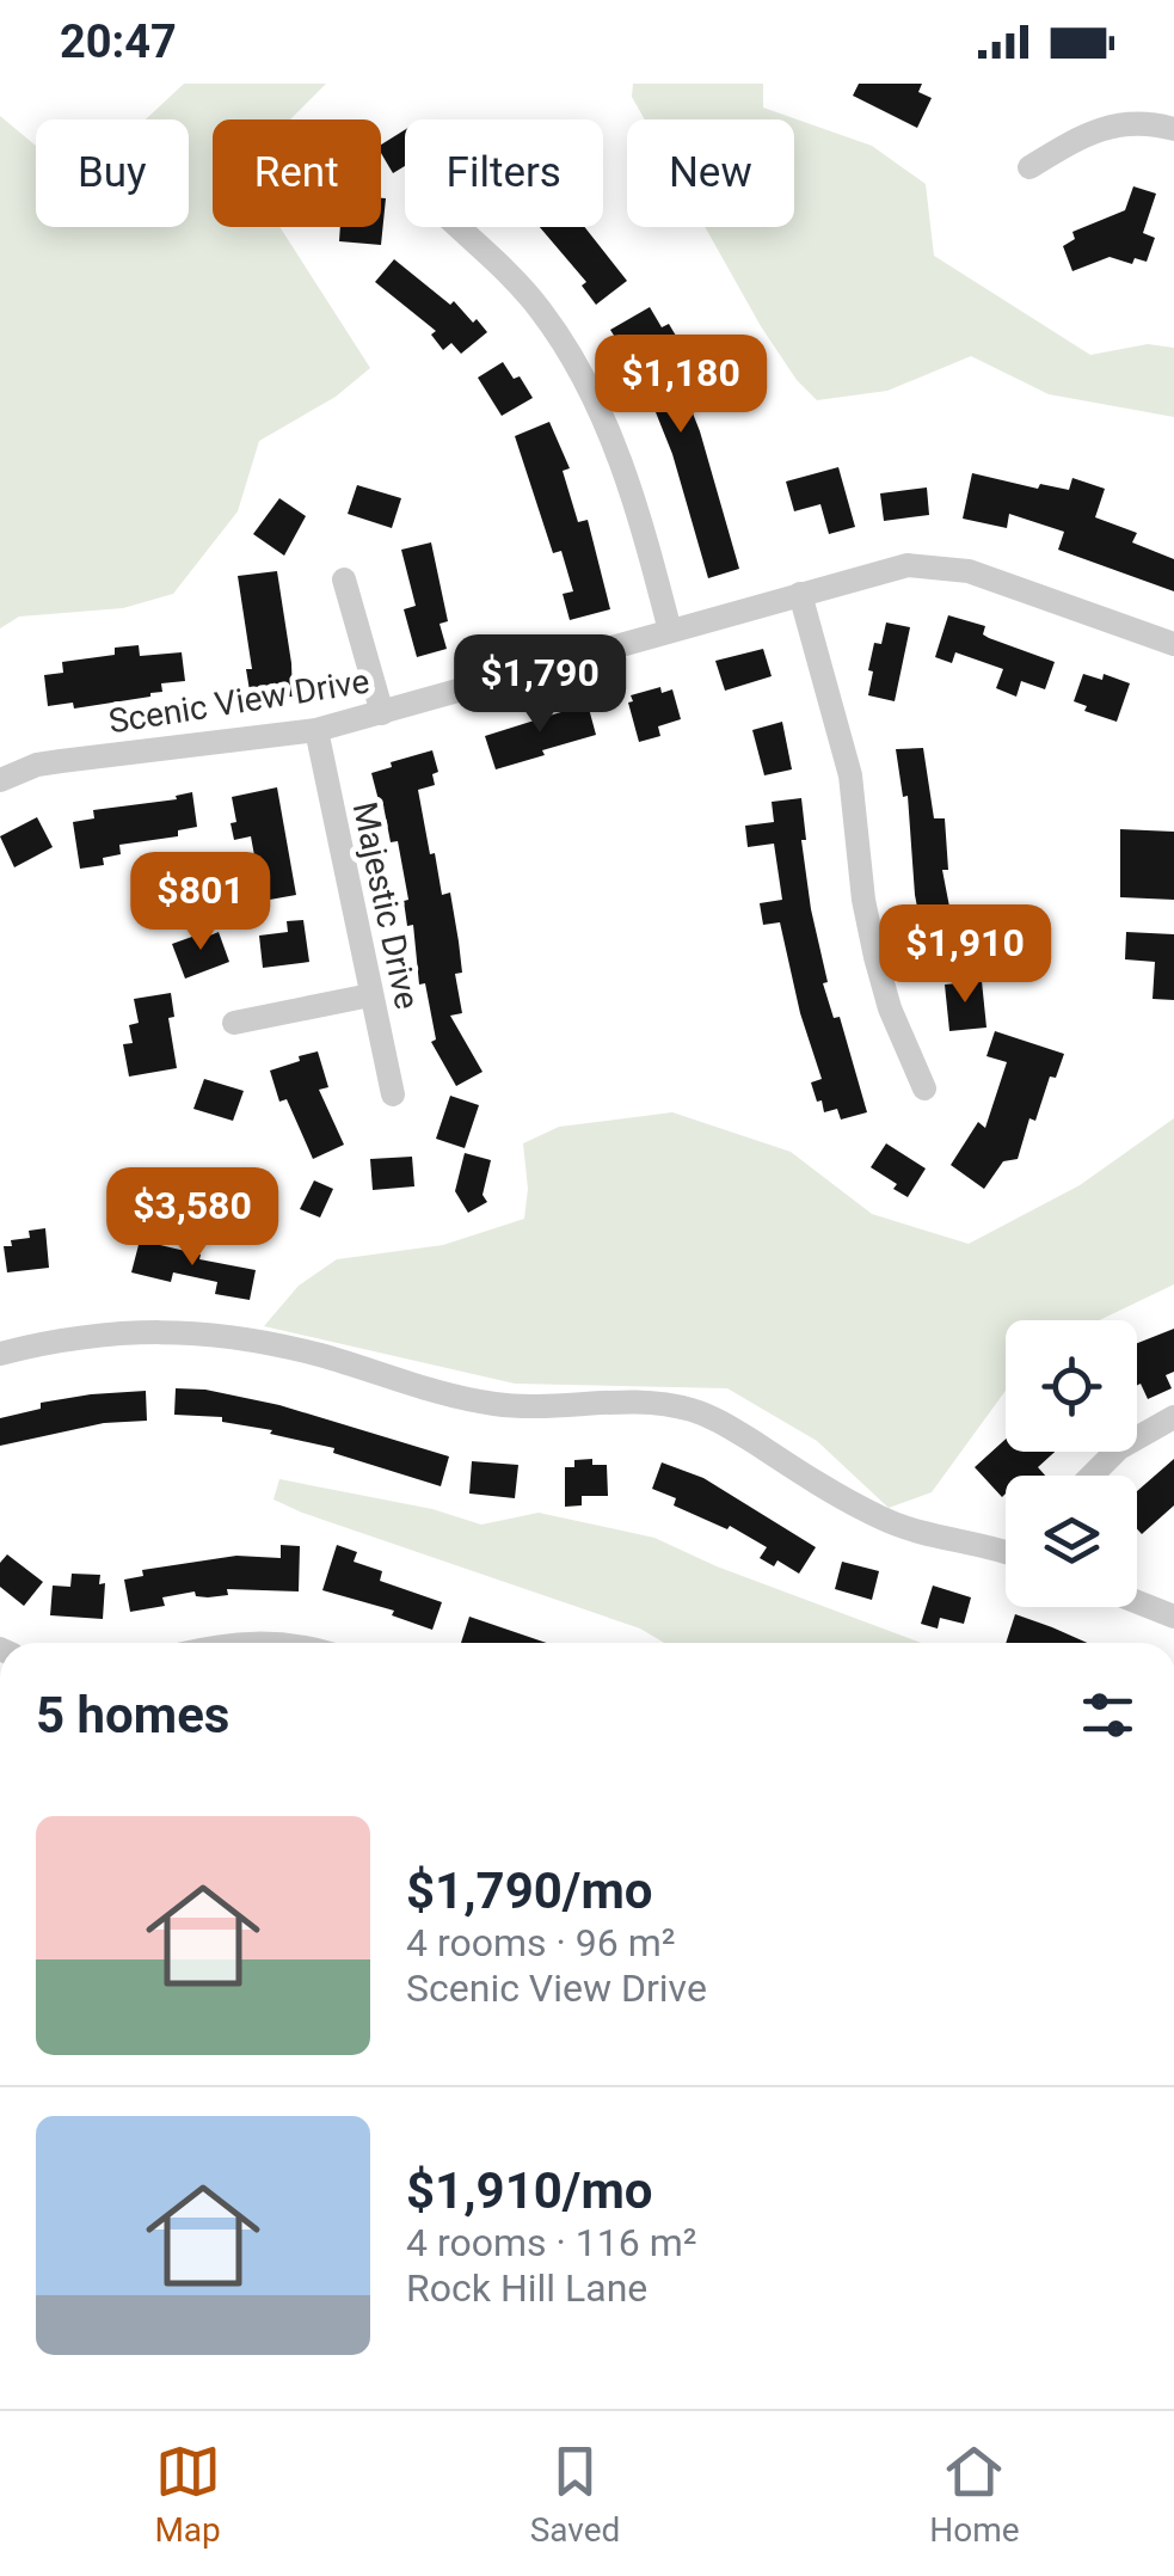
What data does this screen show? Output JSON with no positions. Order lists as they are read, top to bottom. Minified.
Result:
{"streets":{"street":["Scenic View Drive","Majestic Drive"]},"crossings":[["Scenic View Drive","Majestic Drive"]],"page":{"status":"20:47","chip":["Buy","Rent","Filters","New"],"price":["$1,180","$1,790","$801","$1,910","$3,580"],"heading":"5 homes","list":[{"name":"$1,790/mo","note":"4 rooms · 96 m² · Scenic View Drive"},{"name":"$1,910/mo","note":"4 rooms · 116 m² · Rock Hill Lane"}],"tabs":["Map","Saved","Home"]}}
